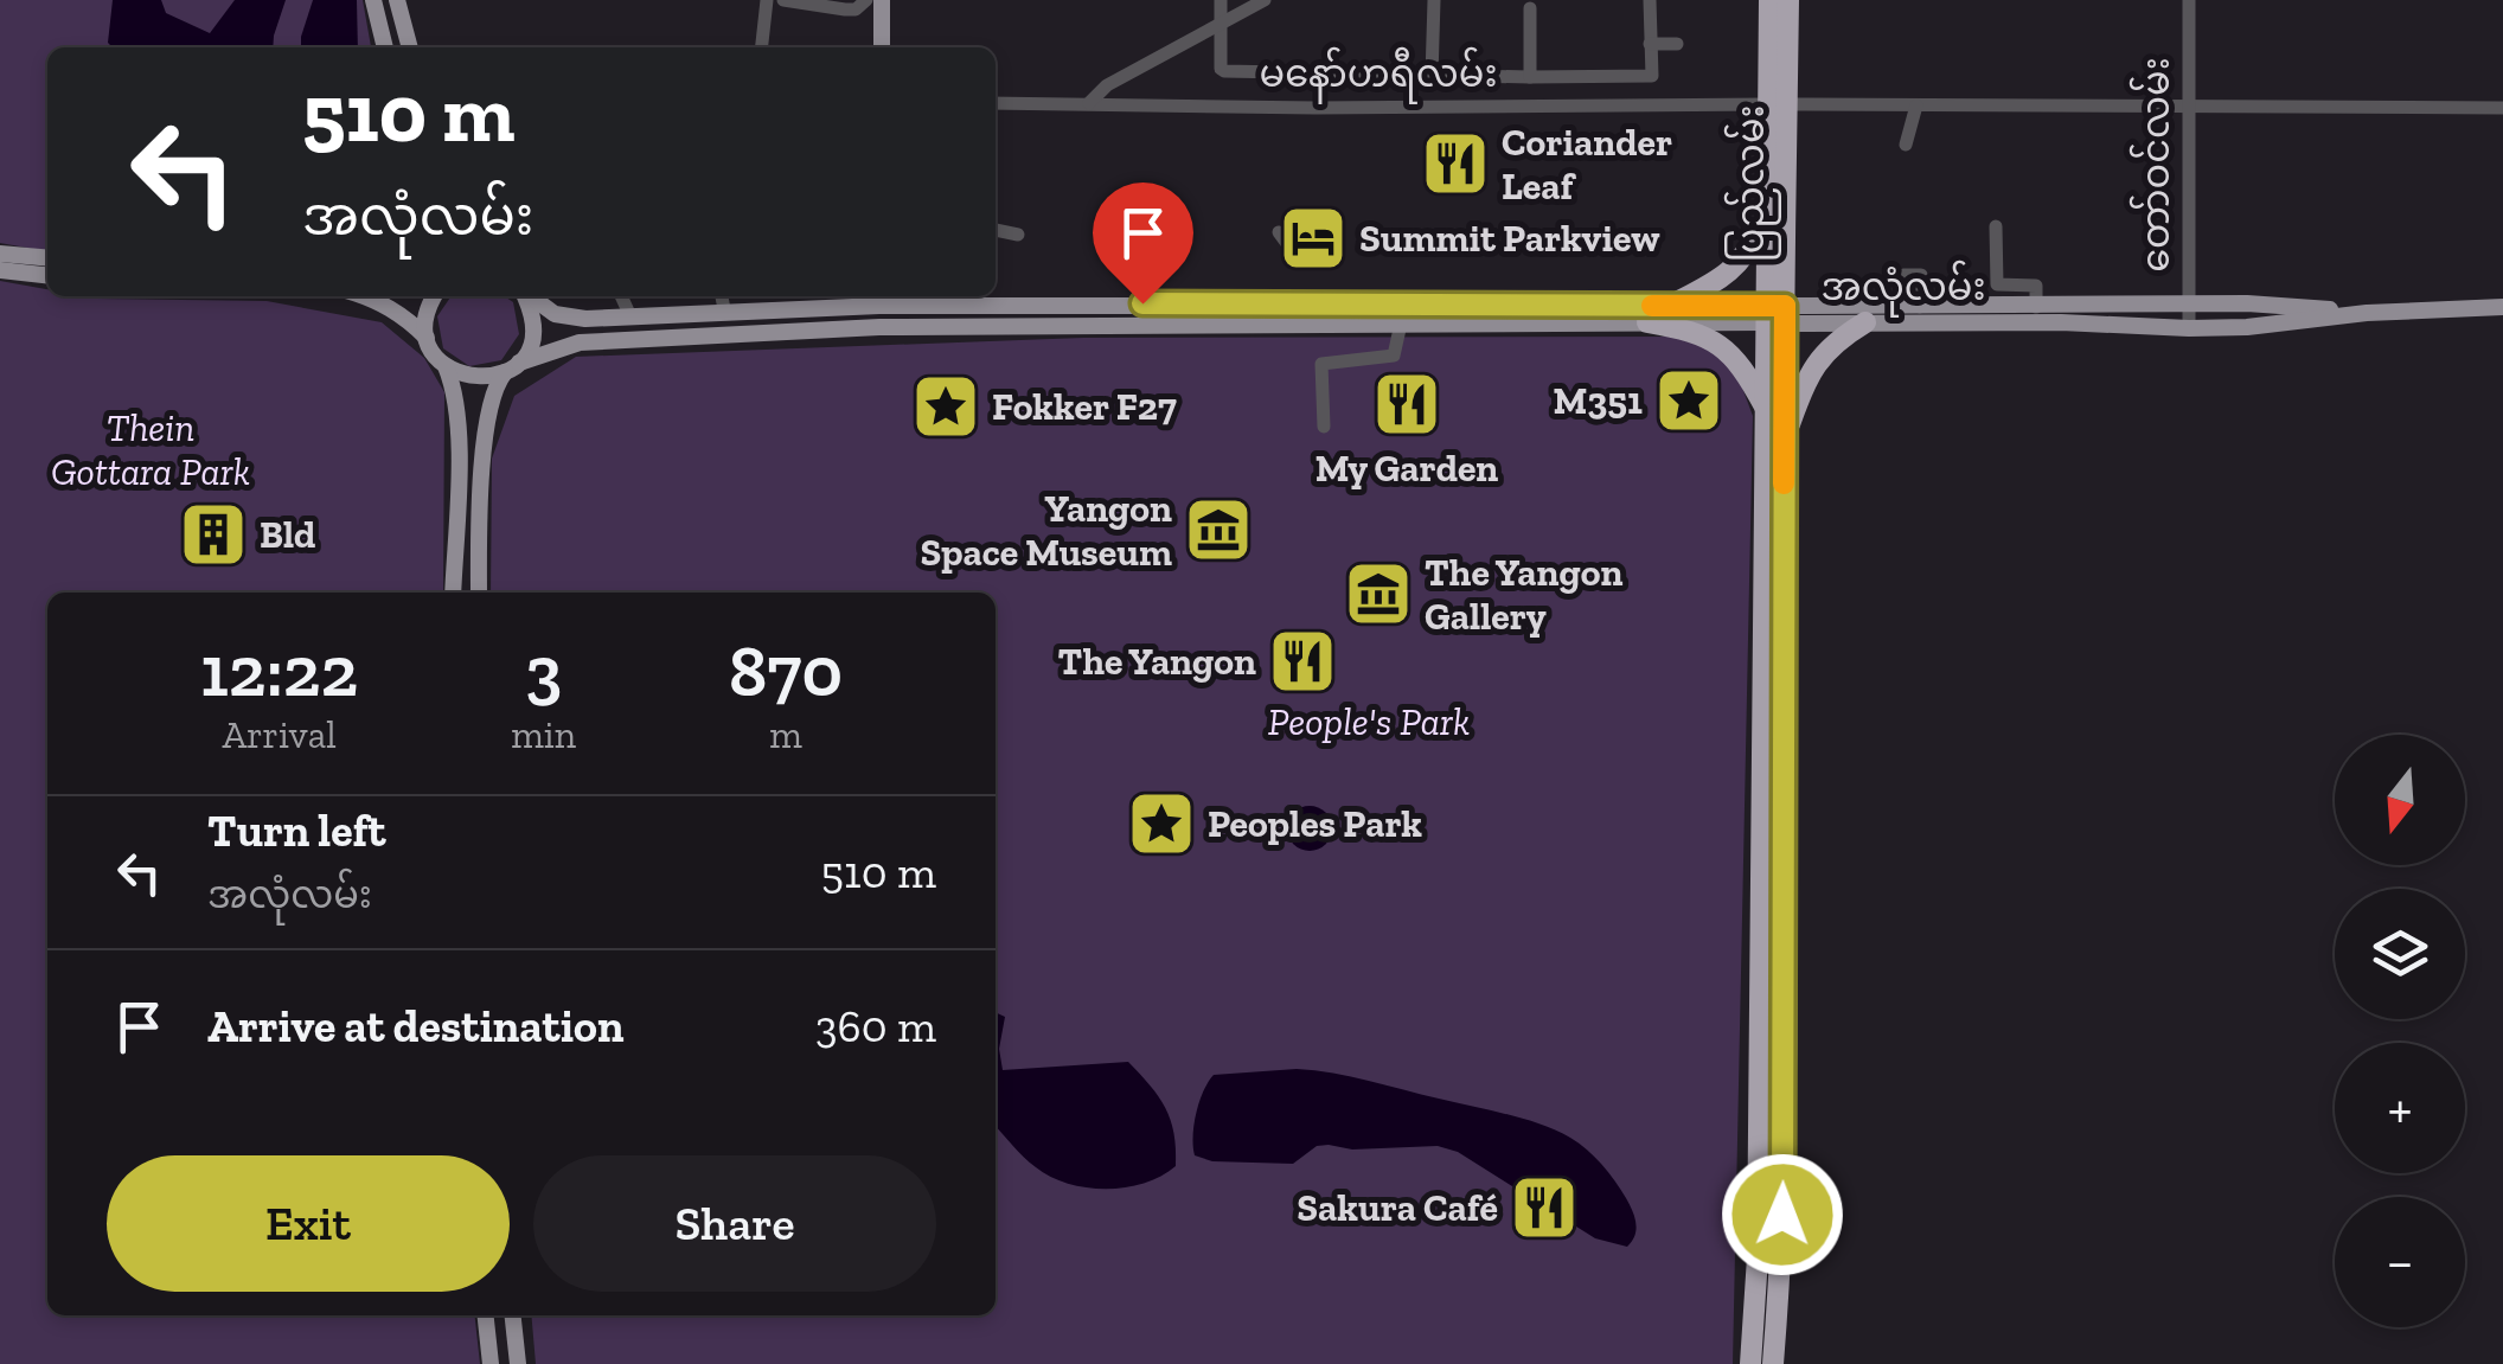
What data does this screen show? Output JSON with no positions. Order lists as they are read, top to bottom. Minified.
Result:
{"streets":{"highway":["ပြည်လမ်း"],"main road":["အလုံလမ်း"],"street":["မနော်ဟရီလမ်း","တော်ဝင်လမ်း"]},"crossings":[["မနော်ဟရီလမ်း","တော်ဝင်လမ်း"],["မနော်ဟရီလမ်း","ပြည်လမ်း"],["တော်ဝင်လမ်း","အလုံလမ်း"],["ပြည်လမ်း","အလုံလမ်း"]],"parks":["Thein Gottara Park","People's Park"],"places":{"restaurant":["Coriander Leaf","My Garden","The Yangon","Sakura Café"],"hotel":["Summit Parkview"],"place":["M351","Fokker F27","Peoples Park"],"museum":["Yangon Space Museum","The Yangon Gallery"],"building":["Bld"]},"north":"bottom","page":{"turn":["510 m","အလုံလမ်း"],"eta":["12:22","Arrival","3","min","870","m"],"map_buttons":["+","−"],"list":[{"name":"Turn left","note":"အလုံလမ်း","value":"510 m"},{"name":"Arrive at destination","value":"360 m"}],"buttons":["Exit","Share"]}}
